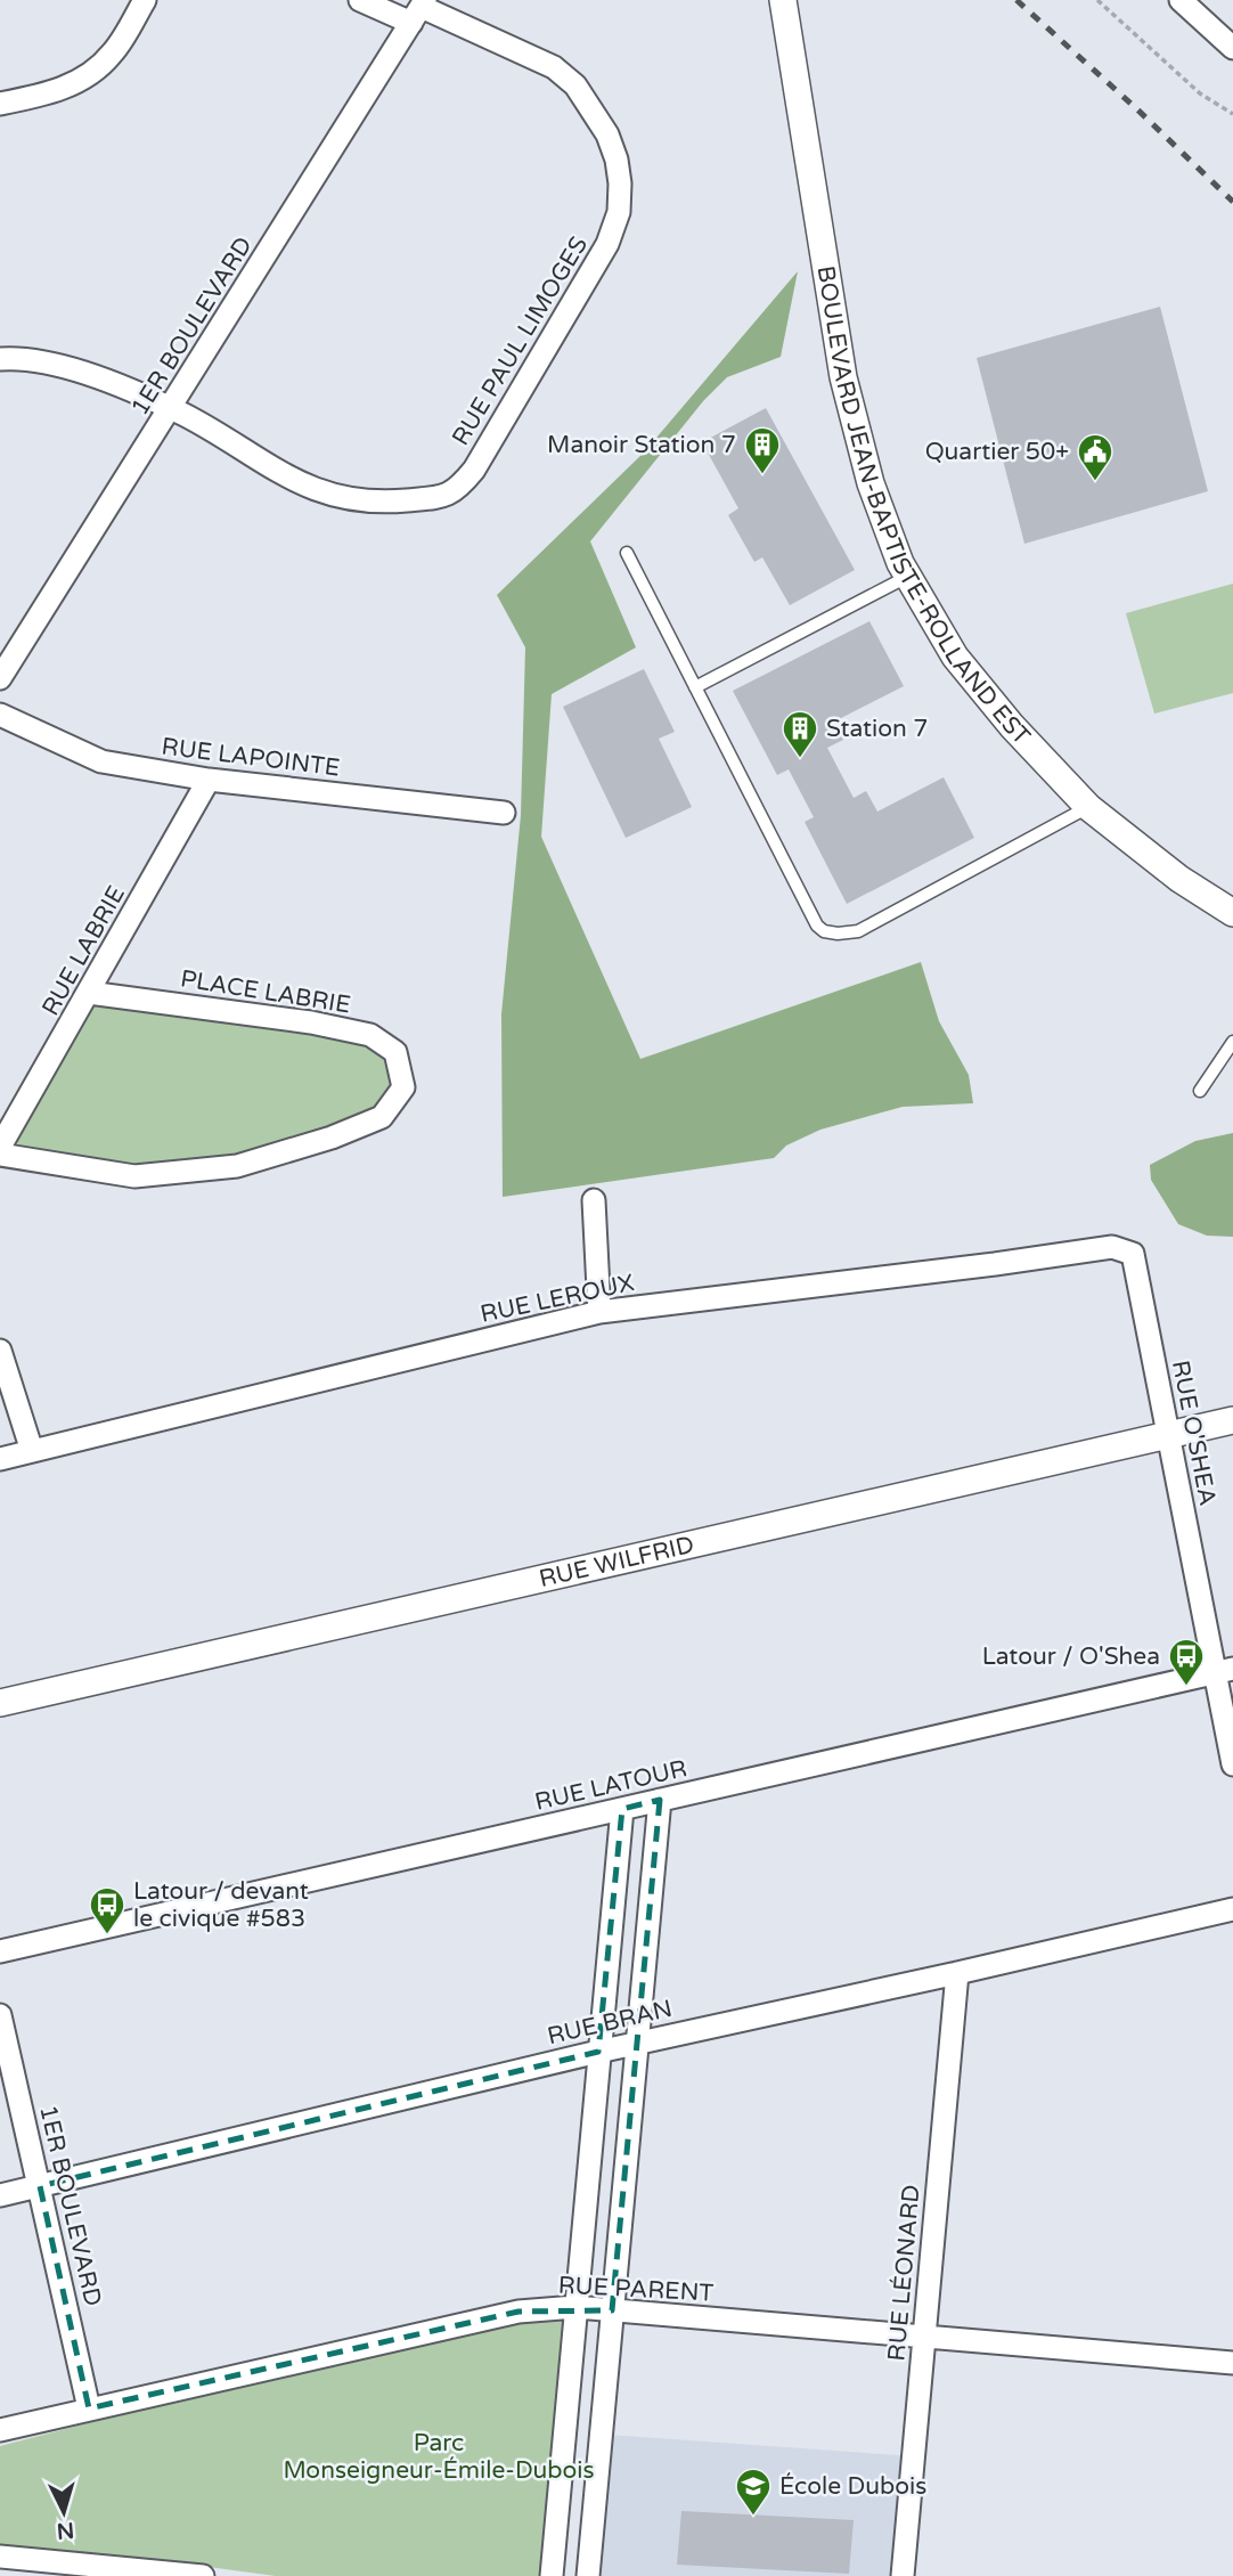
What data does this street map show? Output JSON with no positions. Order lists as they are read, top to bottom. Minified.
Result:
{"streets":{"street":["1ER BOULEVARD","RUE PAUL LIMOGES","BOULEVARD JEAN-BAPTISTE-ROLLAND EST","RUE LAPOINTE","RUE LABRIE","PLACE LABRIE","RUE LEROUX","RUE O'SHEA","RUE WILFRID","RUE LATOUR","RUE BRAN","RUE LÉONARD","RUE PARENT"]},"crossings":[["1ER BOULEVARD","RUE PAUL LIMOGES"],["1ER BOULEVARD","RUE BRAN"],["1ER BOULEVARD","RUE PARENT"],["RUE LAPOINTE","RUE LABRIE"],["RUE LABRIE","PLACE LABRIE"],["RUE LEROUX","RUE O'SHEA"],["RUE O'SHEA","RUE WILFRID"],["RUE O'SHEA","RUE LATOUR"],["RUE BRAN","RUE LÉONARD"],["RUE LÉONARD","RUE PARENT"]],"parks":["Parc Monseigneur-Émile-Dubois"],"places":{"building":["Manoir Station 7","Station 7"],"public building":["Quartier 50+"],"bus stop":["Latour / O'Shea","Latour / devant le civique #583"],"school or university":["École Dubois"]},"north":"bottom"}
